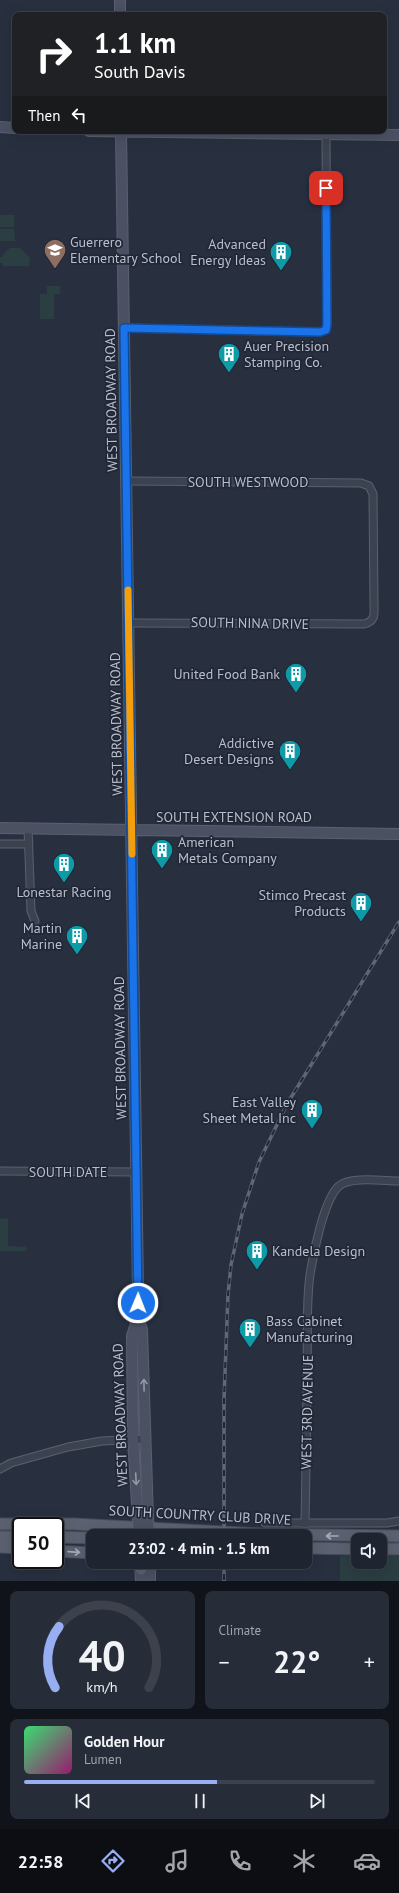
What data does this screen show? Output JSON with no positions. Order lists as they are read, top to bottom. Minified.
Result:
{"streets":{"main road":["WEST BROADWAY ROAD","SOUTH EXTENSION ROAD","SOUTH COUNTRY CLUB DRIVE"],"street":["SOUTH WESTWOOD","SOUTH NINA DRIVE","SOUTH DATE","WEST 3RD AVENUE"]},"crossings":[["WEST BROADWAY ROAD","SOUTH WESTWOOD"],["WEST BROADWAY ROAD","SOUTH NINA DRIVE"],["WEST BROADWAY ROAD","SOUTH EXTENSION ROAD"],["WEST BROADWAY ROAD","SOUTH DATE"],["SOUTH WESTWOOD","SOUTH NINA DRIVE"],["WEST 3RD AVENUE","SOUTH COUNTRY CLUB DRIVE"]],"places":{"school or university":["Guerrero Elementary School"],"building":["Advanced Energy Ideas","Auer Precision Stamping Co.","United Food Bank","Addictive Desert Designs","American Metals Company","Lonestar Racing","Stimco Precast Products","Martin Marine","East Valley Sheet Metal Inc","Kandela Design","Bass Cabinet Manufacturing"]},"page":{"turn":["1.1 km","South Davis"],"then":"Then","limit":"50","trip":"23:02 · 4 min · 1.5 km","tile":"Climate","heat":["−","22°","+"],"song":["Golden Hour","Lumen"],"tabs":"22:58","gauge":["40","km/h"]}}
